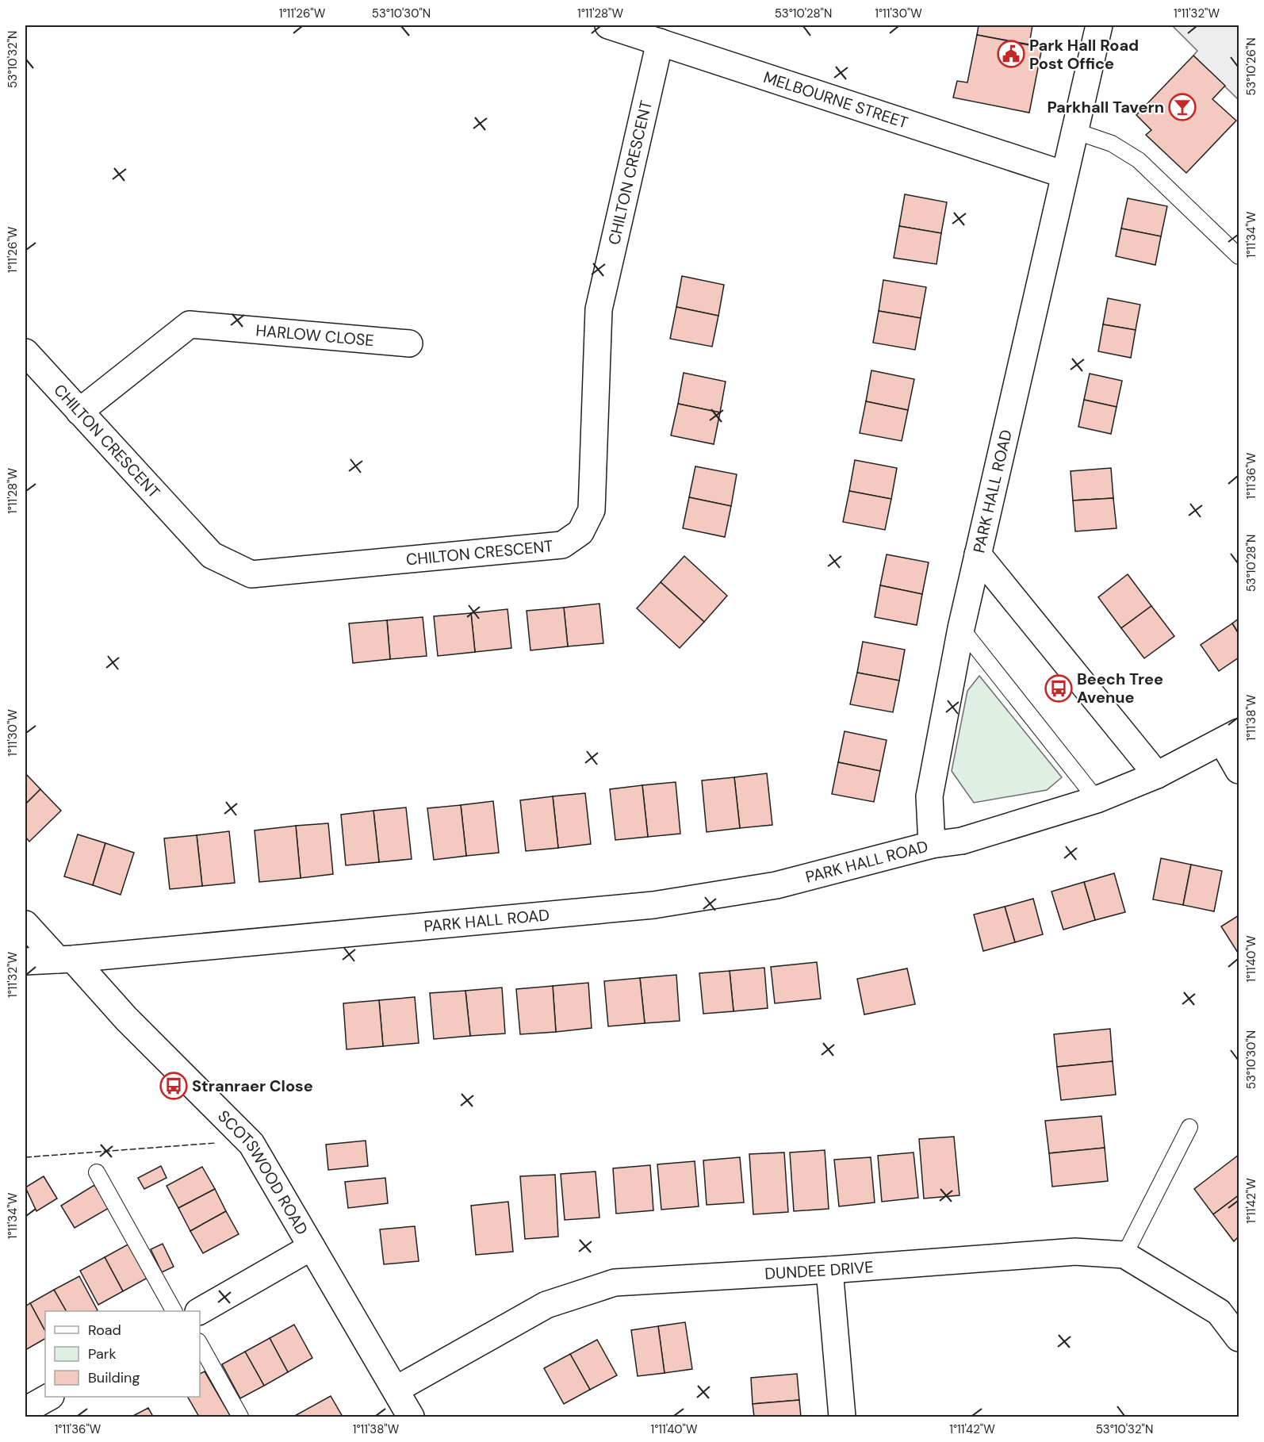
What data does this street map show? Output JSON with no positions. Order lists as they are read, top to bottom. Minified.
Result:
{"streets":{"street":["MELBOURNE STREET","CHILTON CRESCENT","HARLOW CLOSE","PARK HALL ROAD","SCOTSWOOD ROAD","DUNDEE DRIVE"]},"crossings":[["MELBOURNE STREET","CHILTON CRESCENT"],["MELBOURNE STREET","PARK HALL ROAD"],["CHILTON CRESCENT","HARLOW CLOSE"],["PARK HALL ROAD","SCOTSWOOD ROAD"],["SCOTSWOOD ROAD","DUNDEE DRIVE"]],"places":{"public building":["Park Hall Road Post Office"],"bar":["Parkhall Tavern"],"bus stop":["Beech Tree Avenue","Stranraer Close"]},"legend":["Road","Park","Building"],"coordinates":["1°11'26\"W","53°10'30\"N","1°11'28\"W","53°10'28\"N","1°11'30\"W","1°11'32\"W","53°10'32\"N","53°10'26\"N","1°11'34\"W","1°11'36\"W","1°11'38\"W","1°11'40\"W","1°11'42\"W"]}
